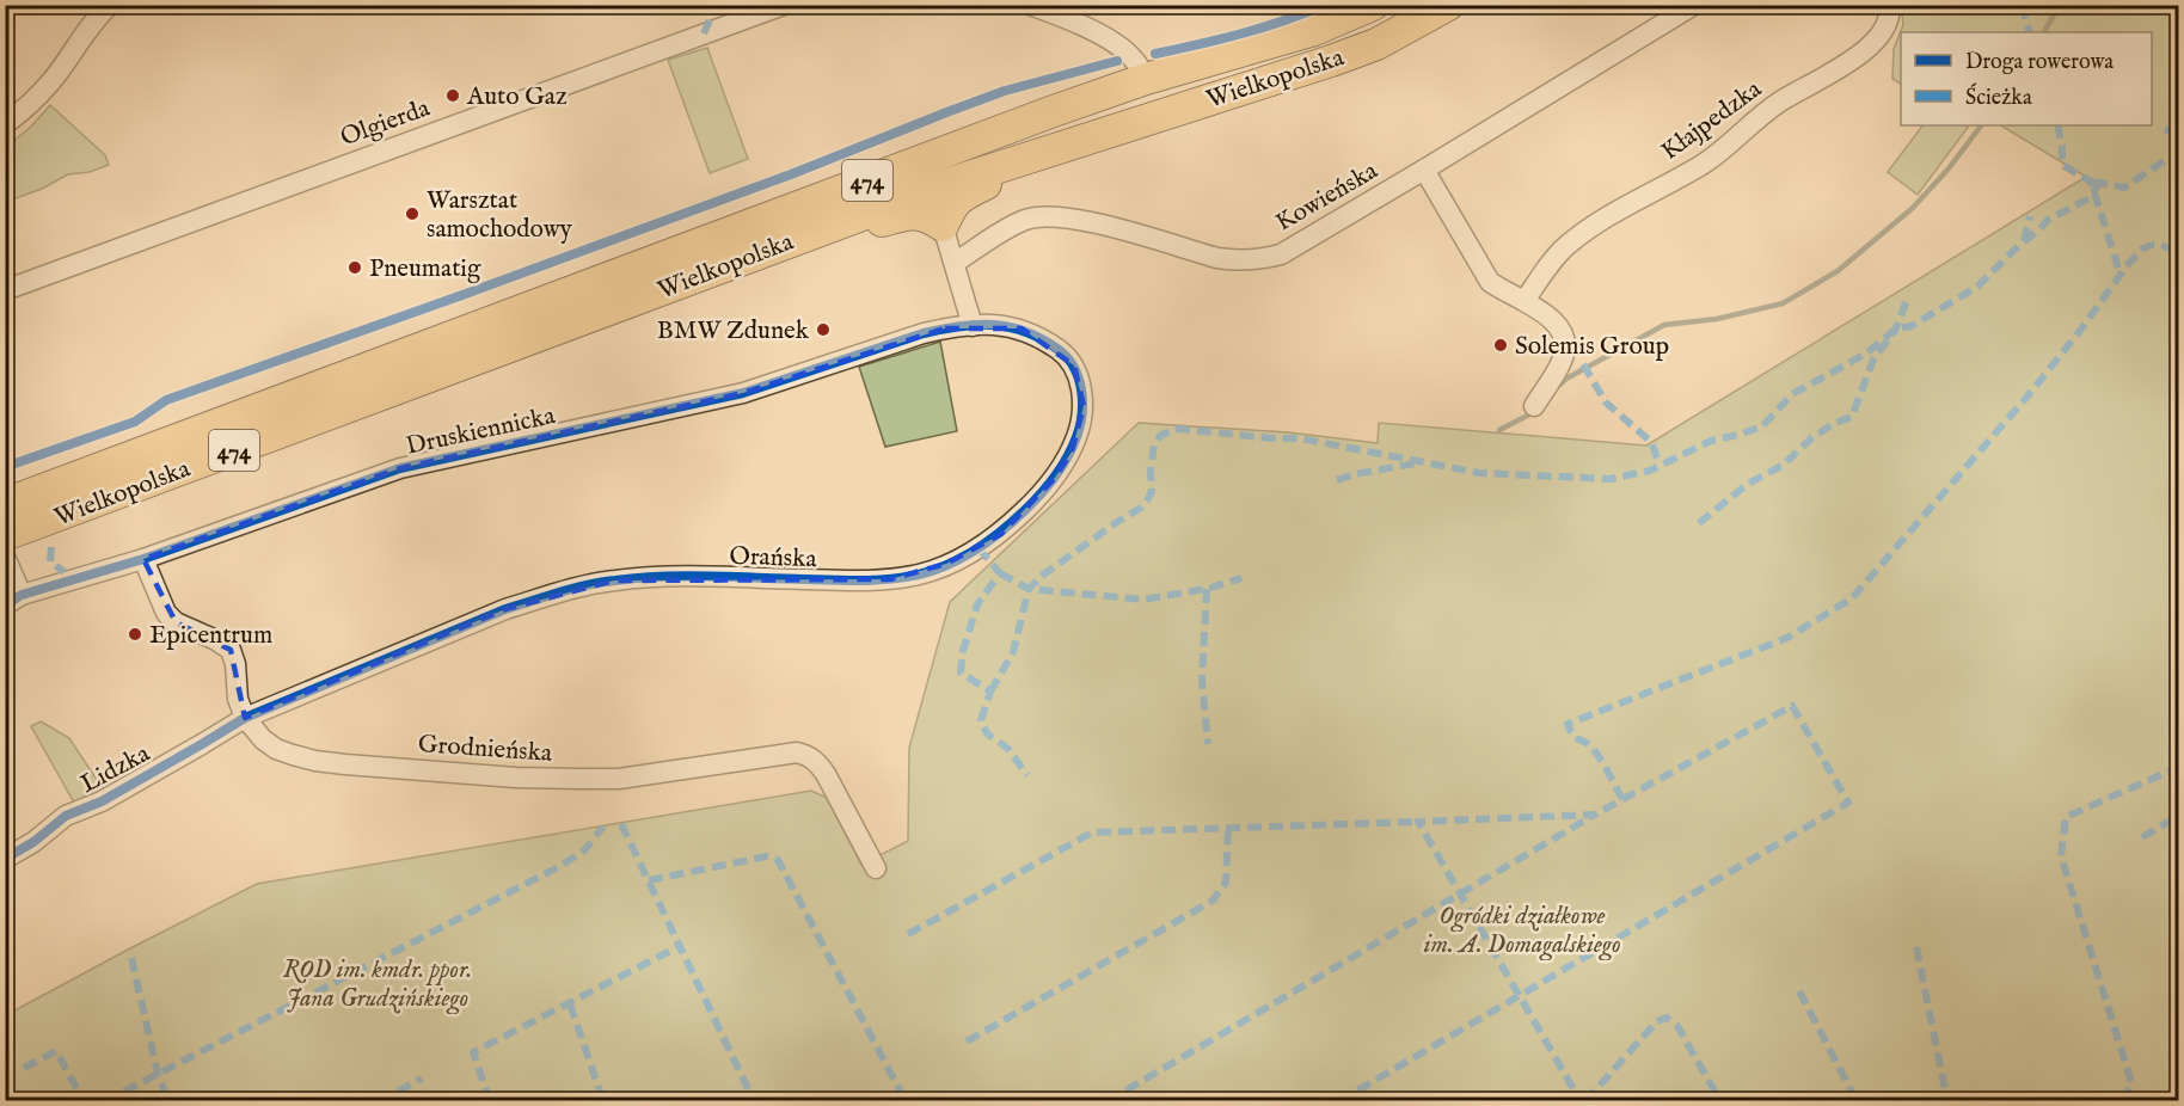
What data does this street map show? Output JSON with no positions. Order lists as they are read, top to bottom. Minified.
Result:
{"streets":{"main road":["Wielkopolska","474"],"street":["Kłajpedzka","Olgierda","Kowieńska","Druskiennicka","Orańska","Grodnieńska","Lidzka"]},"crossings":[["Druskiennicka","Orańska"],["Druskiennicka","Grodnieńska"],["Orańska","Grodnieńska"],["Orańska","Lidzka"],["Grodnieńska","Lidzka"]],"parks":["Ogródki działkowe im. A. Domagalskiego","ROD im. kmdr. ppor. Jana Grudzińskiego"],"places":["Auto Gaz","Warsztat samochodowy","Pneumatig","BMW Zdunek","Solemis Group","Epicentrum"],"legend":["Droga rowerowa","Ścieżka"]}
